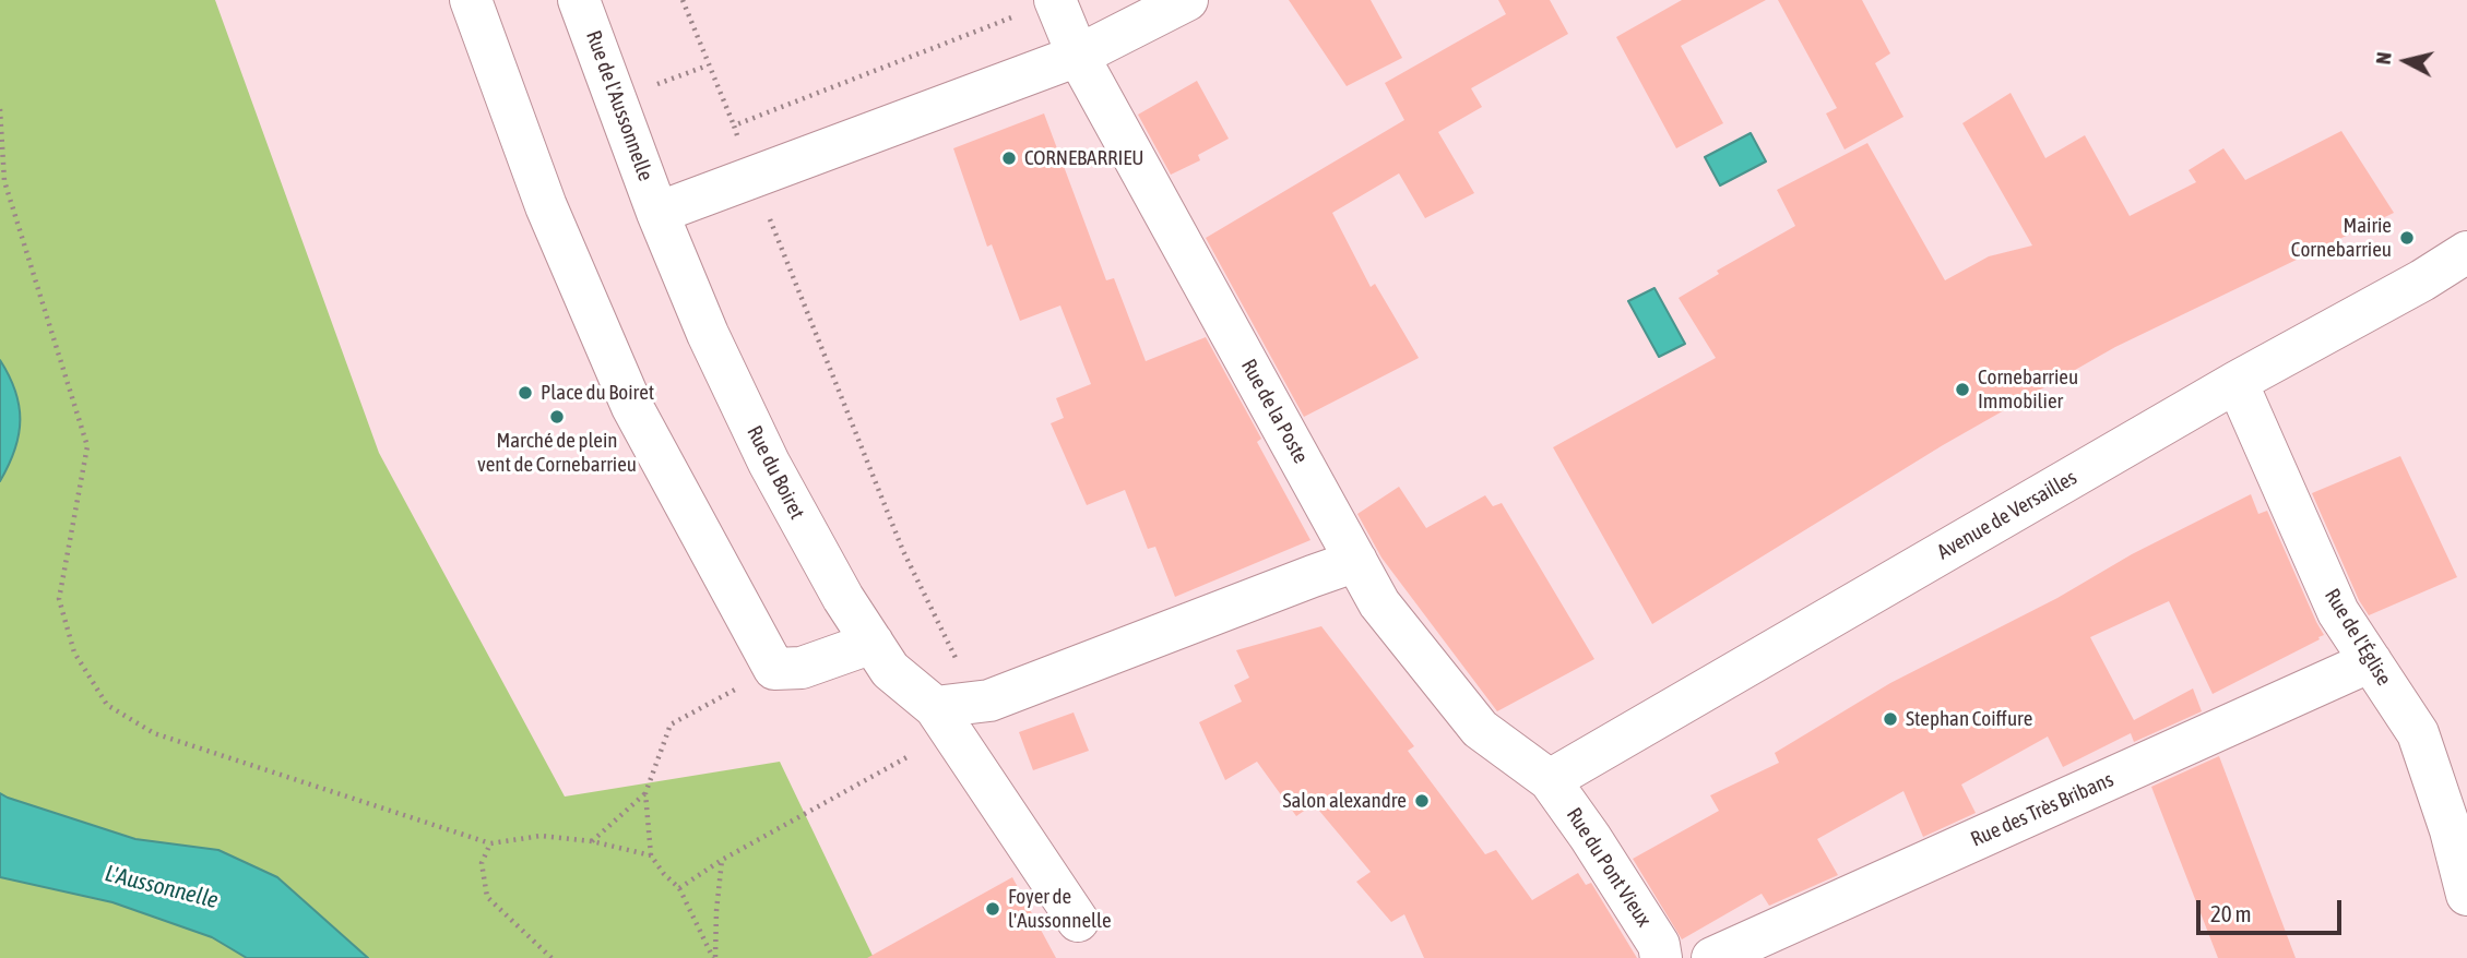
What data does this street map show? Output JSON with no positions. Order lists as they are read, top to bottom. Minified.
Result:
{"streets":{"street":["Rue de l'Aussonnelle","Rue de la Poste","Rue du Boiret","Avenue de Versailles","Rue de l'Église","Rue des Très Bribans","Rue du Pont Vieux"]},"crossings":[["Rue de l'Aussonnelle","Rue du Boiret"],["Rue de la Poste","Avenue de Versailles"],["Rue de la Poste","Rue du Pont Vieux"],["Avenue de Versailles","Rue de l'Église"],["Avenue de Versailles","Rue du Pont Vieux"],["Rue de l'Église","Rue des Très Bribans"]],"water":["L'Aussonnelle"],"places":["CORNEBARRIEU","Mairie Cornebarrieu","Cornebarrieu Immobilier","Place du Boiret","Marché de plein vent de Cornebarrieu","Stephan Coiffure","Salon alexandre","Foyer de l'Aussonnelle"],"scale_bar":"20 m","north":"left"}
